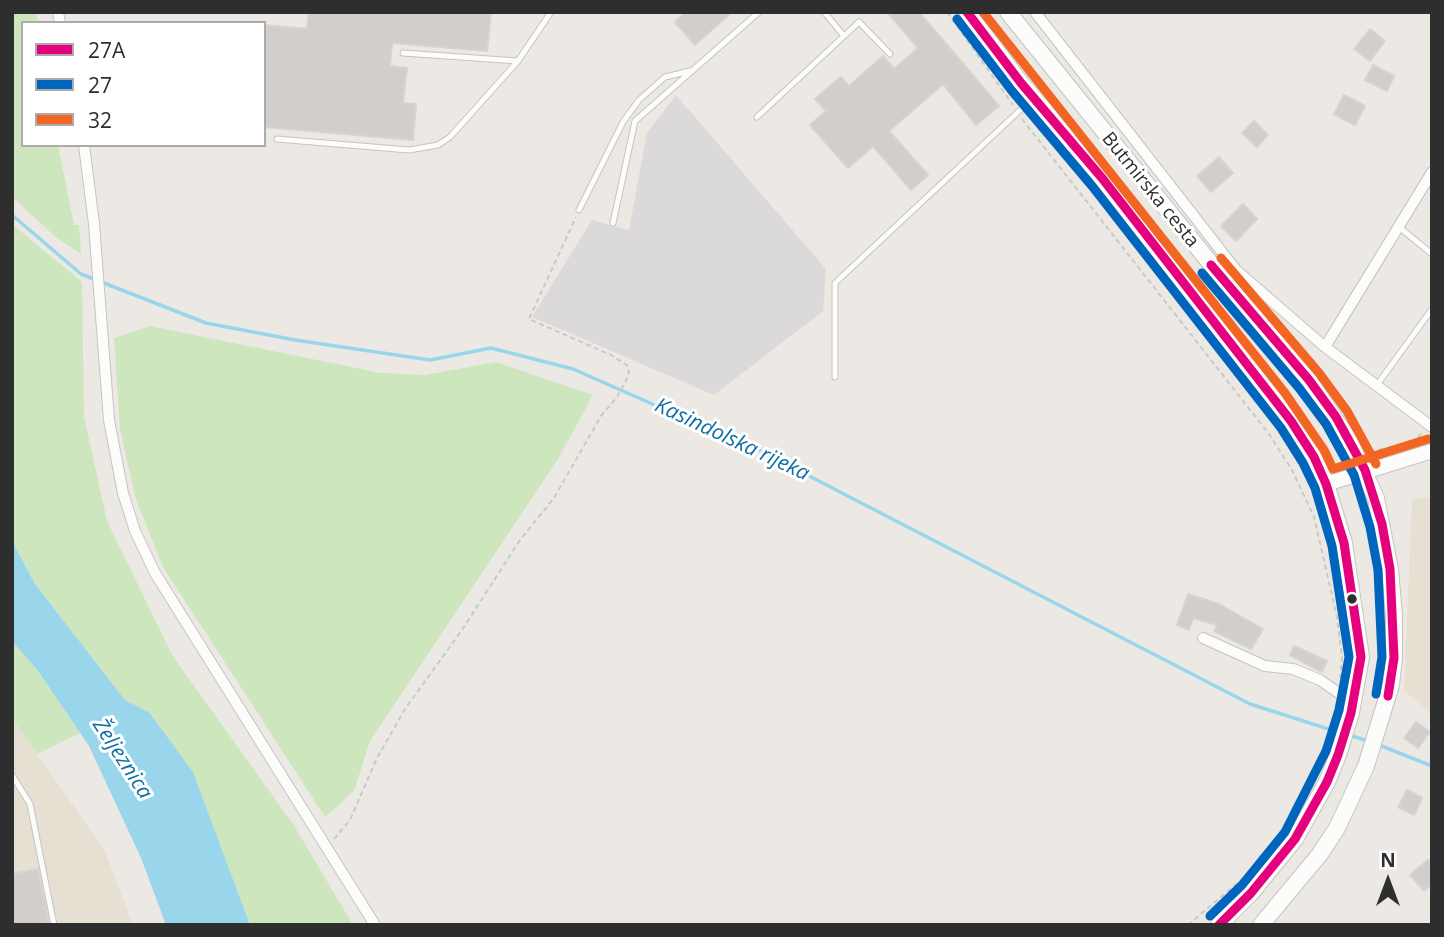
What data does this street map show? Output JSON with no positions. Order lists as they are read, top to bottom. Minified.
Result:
{"streets":{"main road":["Butmirska cesta"]},"water":["Kasindolska rijeka","Željeznica"],"lines":["transit line 27A","transit line 32","transit line 27"],"legend":["27A","27","32"],"north":"top"}
